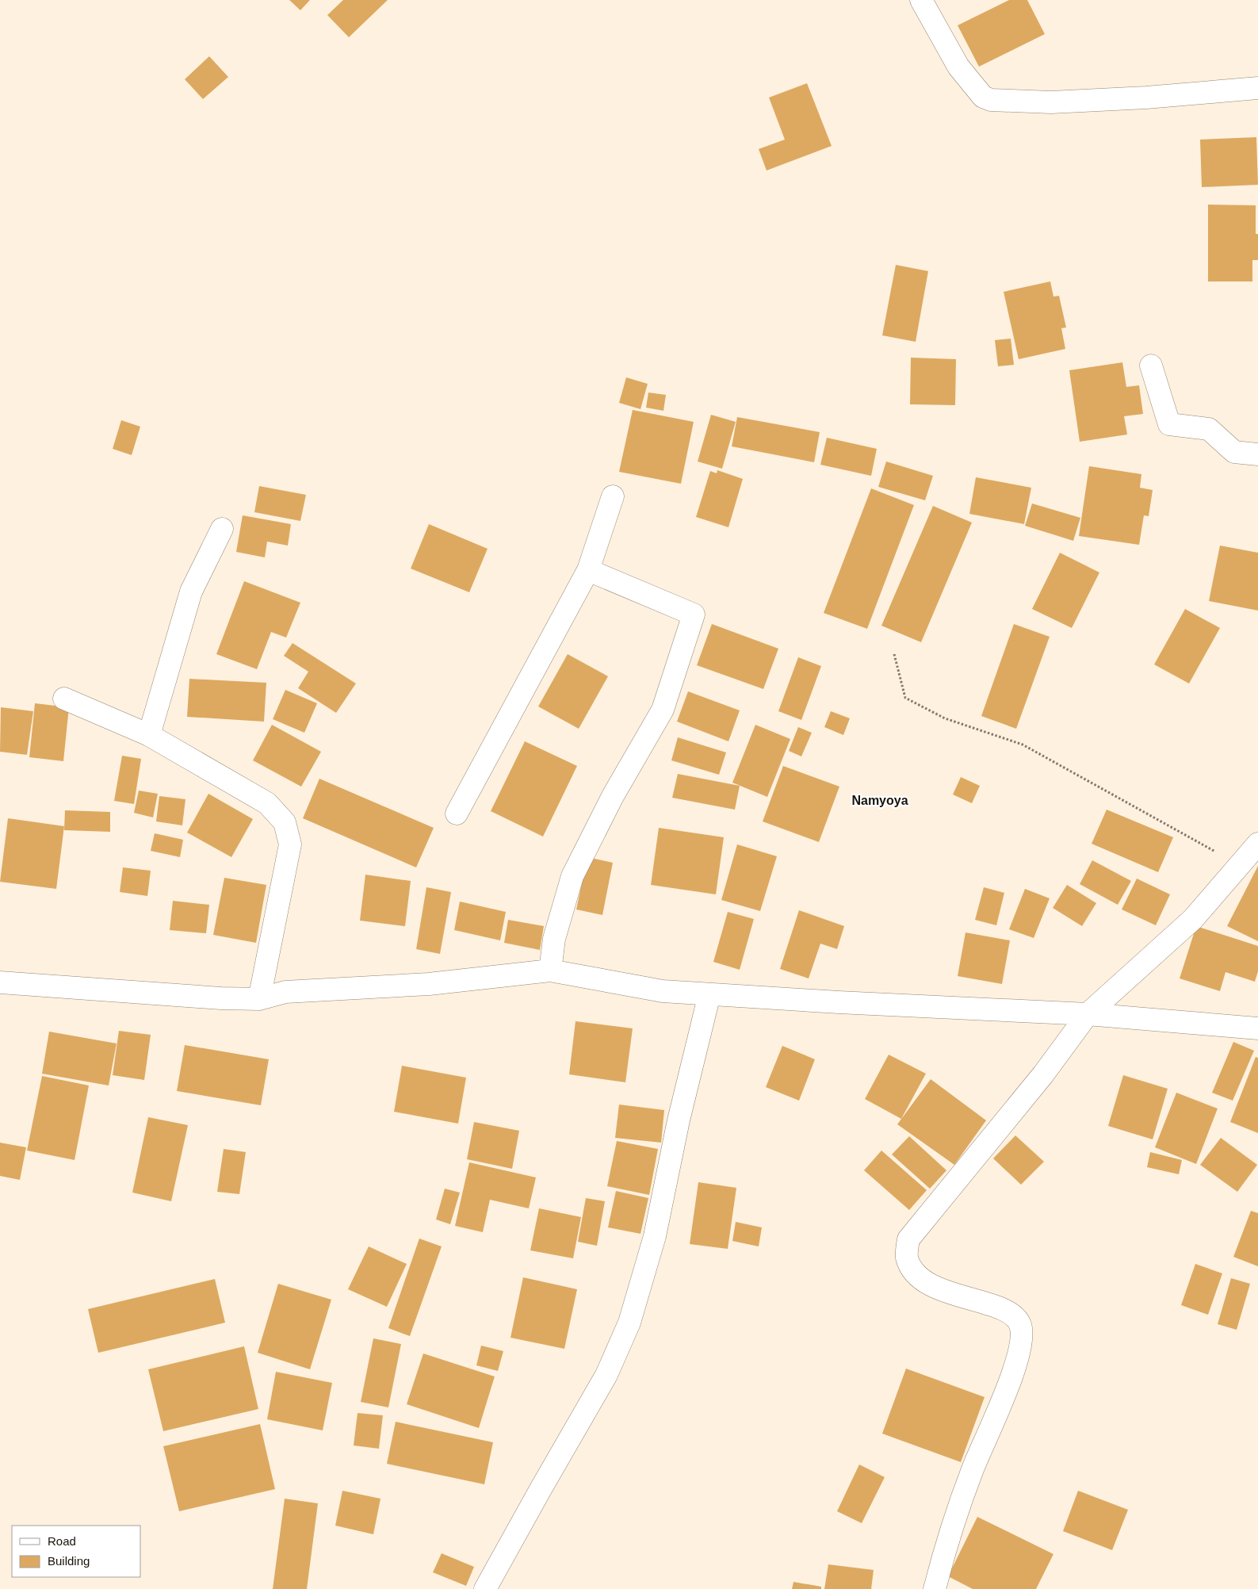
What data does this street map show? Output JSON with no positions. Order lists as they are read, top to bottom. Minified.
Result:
{"districts":["Namyoya"],"legend":["Road","Building"]}
